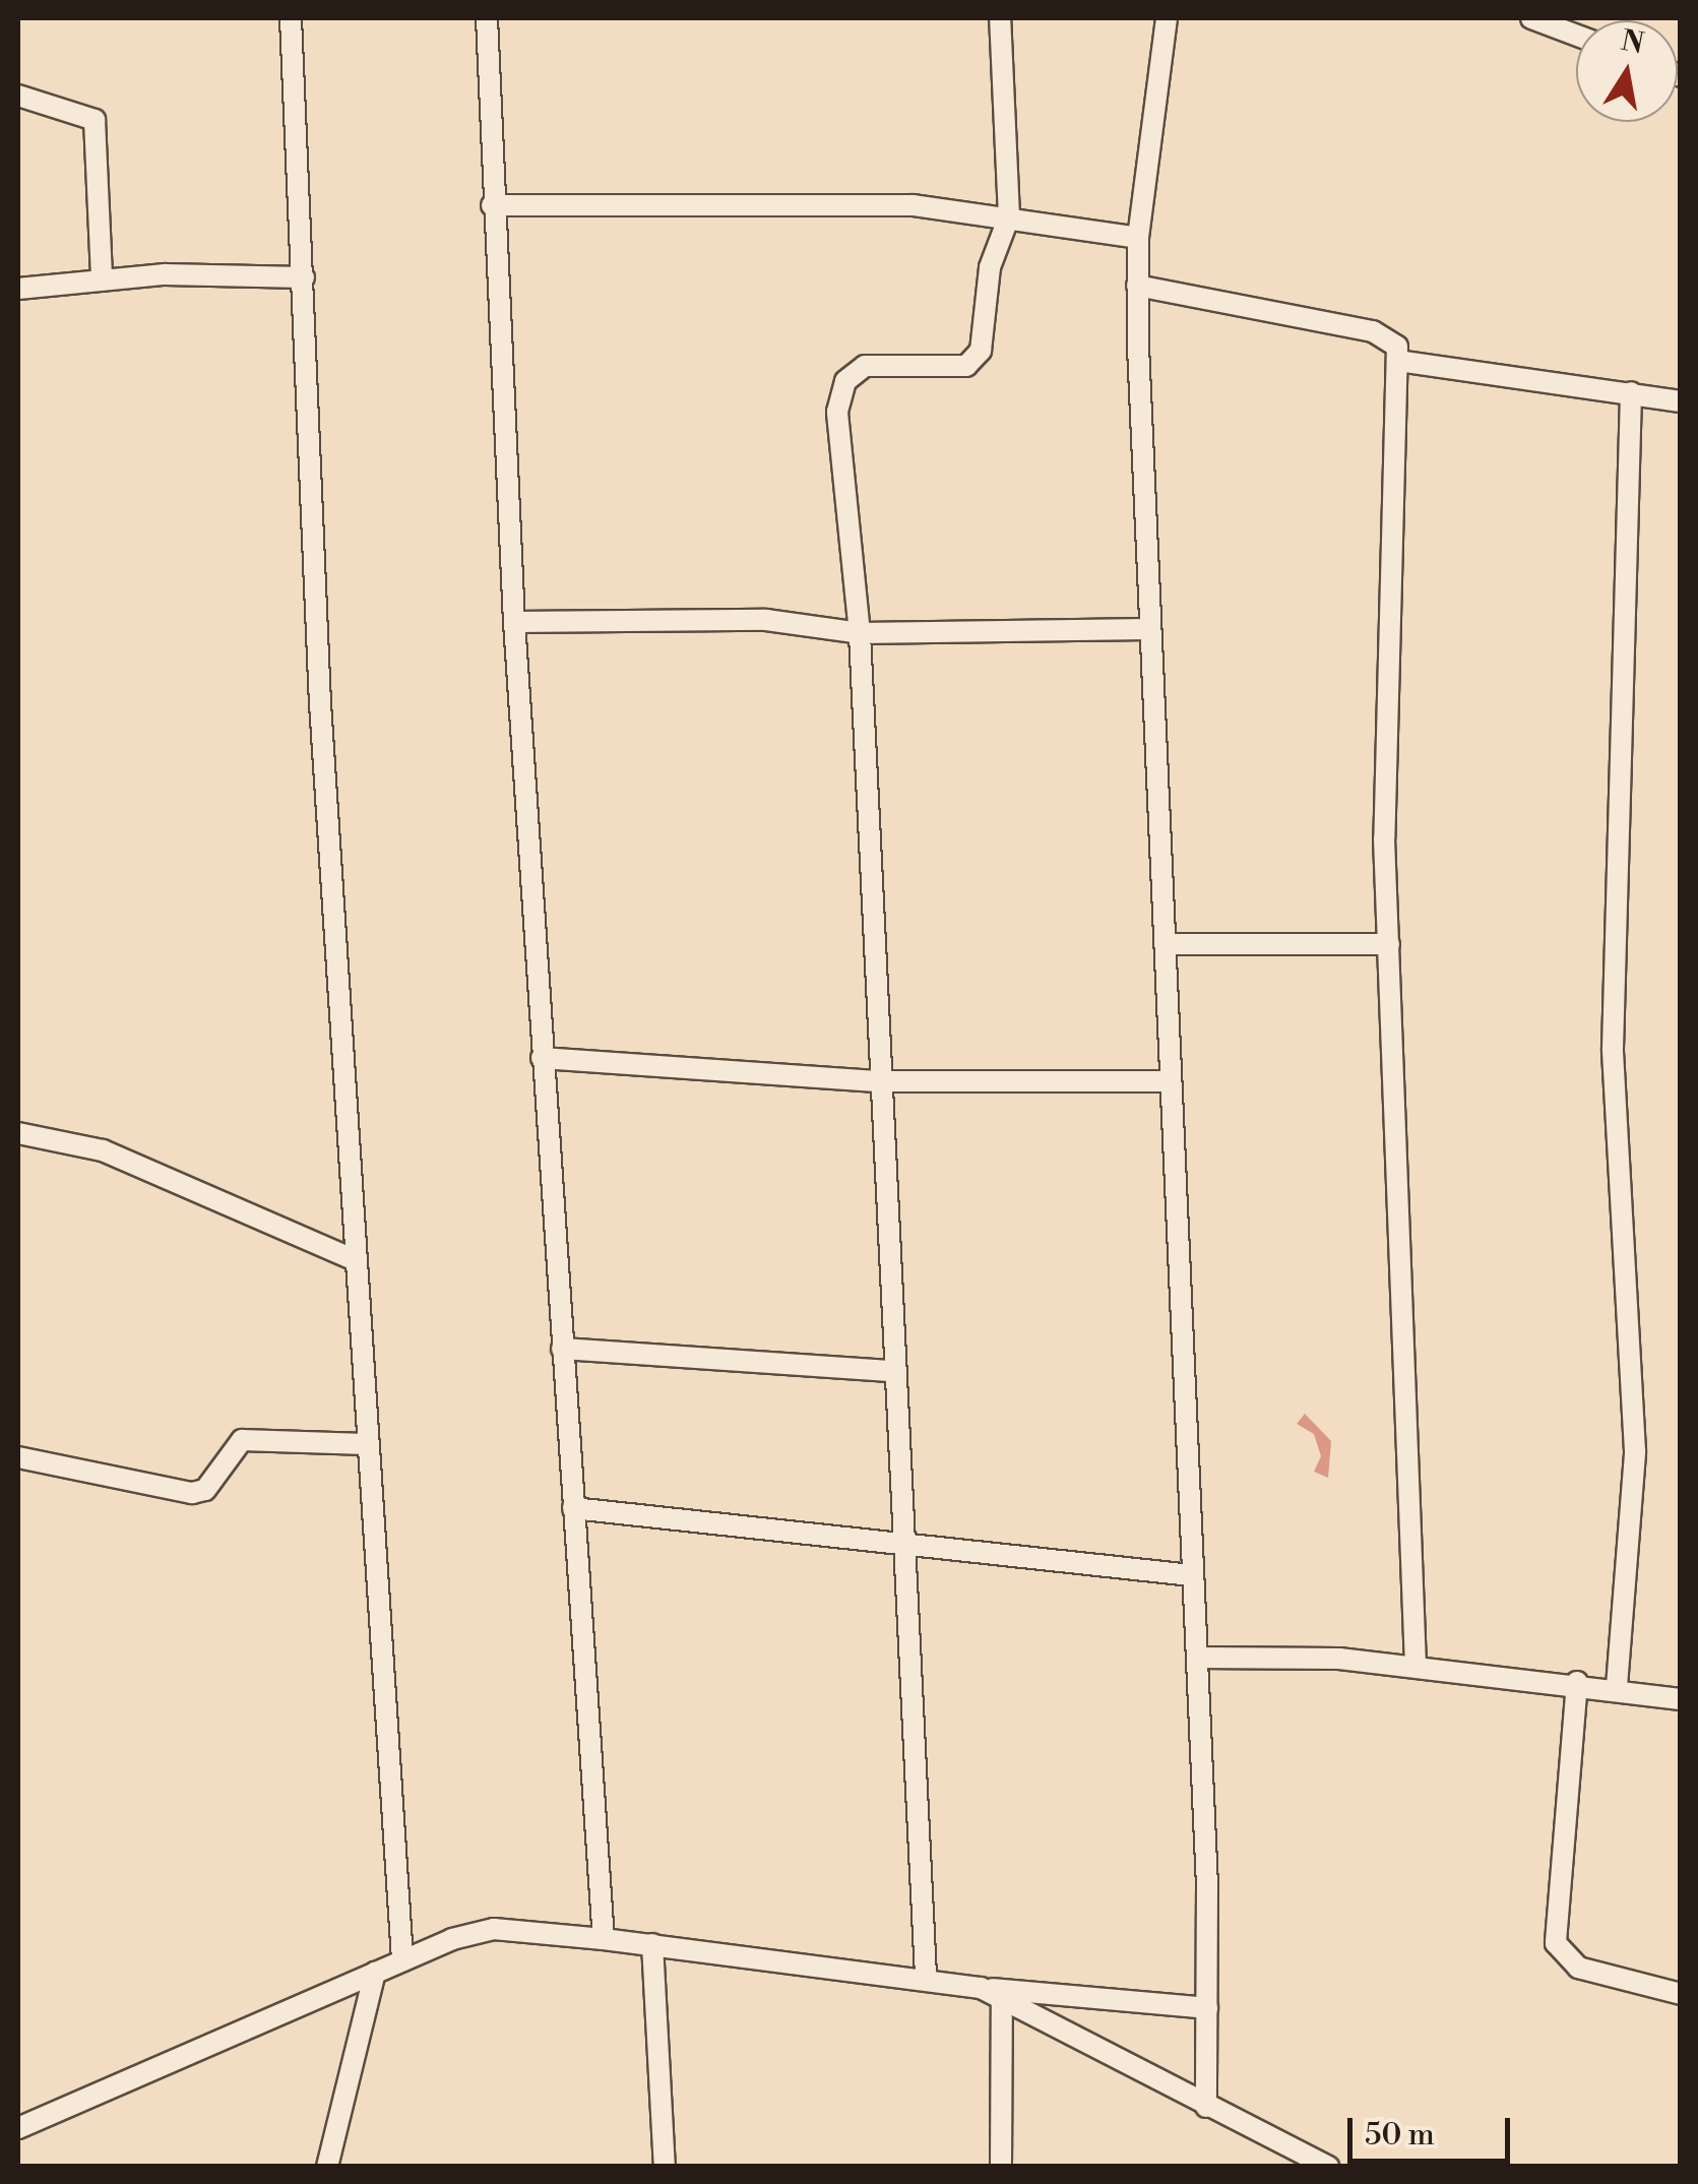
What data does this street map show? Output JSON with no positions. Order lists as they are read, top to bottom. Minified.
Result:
{"scale_bar":"50 m","north":"top"}
